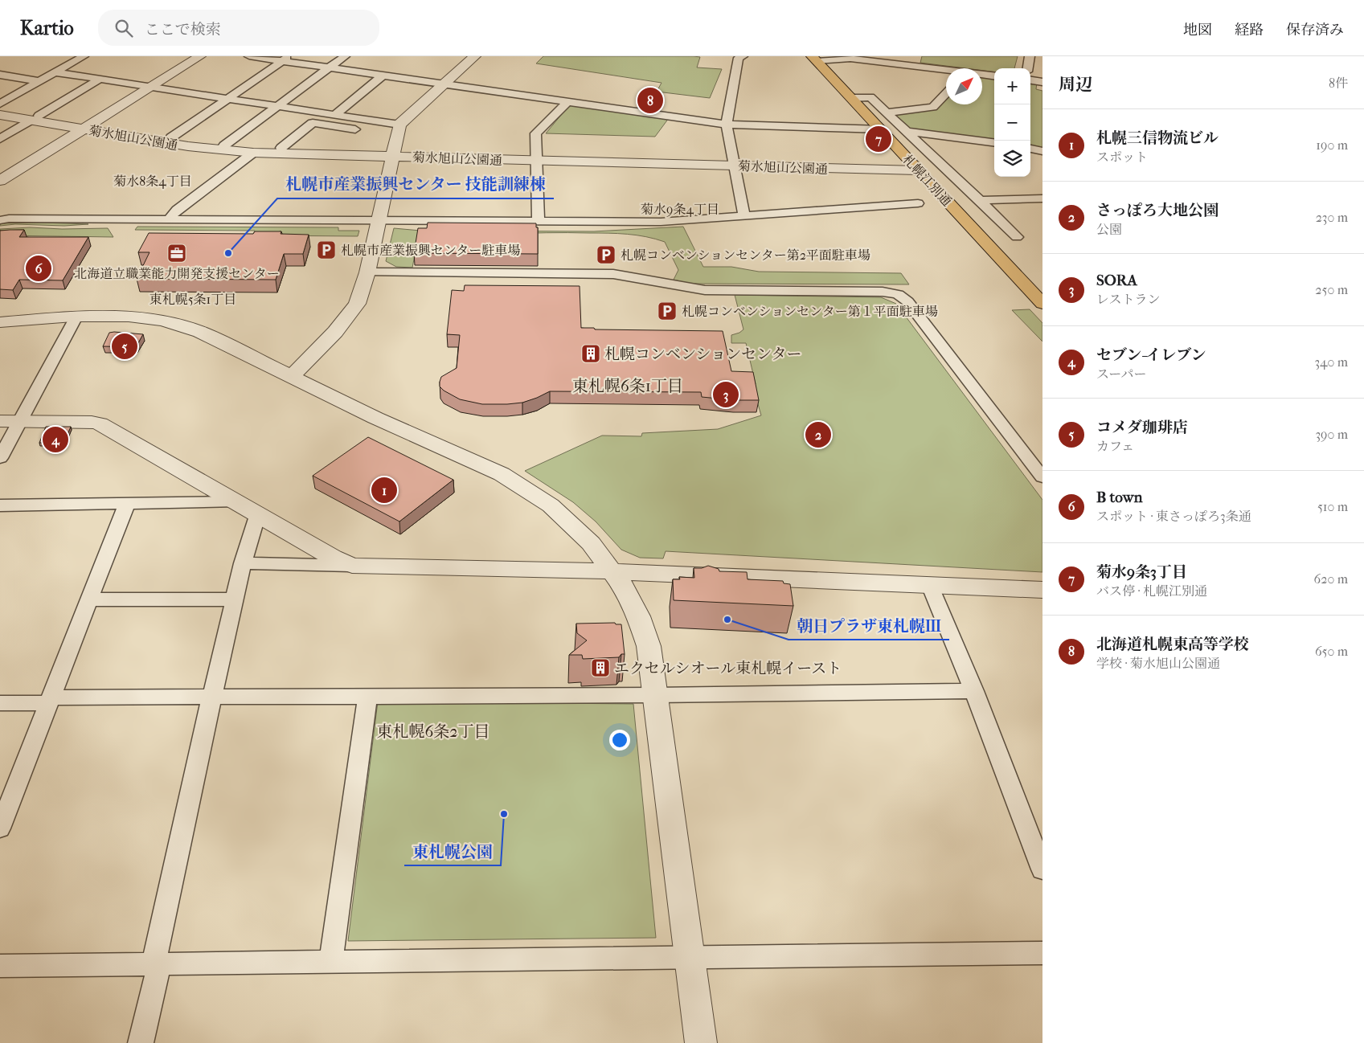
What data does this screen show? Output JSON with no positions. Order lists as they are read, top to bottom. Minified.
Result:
{"streets":{"highway":["札幌江別通"],"street":["菊水旭山公園通"]},"crossings":[["菊水旭山公園通","札幌江別通"]],"districts":["菊水8条4丁目","菊水9条4丁目","東札幌5条1丁目","東札幌6条1丁目","東札幌6条2丁目"],"places":{"parking":["札幌市産業振興センター駐車場","札幌コンベンションセンター第2平面駐車場","札幌コンベンションセンター第１平面駐車場"],"office":["北海道立職業能力開発支援センター"],"other":["札幌市産業振興センター 技能訓練棟","朝日プラザ東札幌Ⅲ","東札幌公園"],"building":["札幌コンベンションセンター","エクセルシオール東札幌イースト"]},"north":"top right","page":{"header":"Kartio","search":"ここで検索","nav":["地図","経路","保存済み"],"heading":["周辺","8件"],"map_buttons":["+","−"],"pins":["8","7","6","5","3","2","4","1"],"list":[{"mark":"1","name":"札幌三信物流ビル","note":"スポット","value":"190 m"},{"mark":"2","name":"さっぽろ大地公園","note":"公園","value":"230 m"},{"mark":"3","name":"SORA","note":"レストラン","value":"250 m"},{"mark":"4","name":"セブン-イレブン","note":"スーパー","value":"340 m"},{"mark":"5","name":"コメダ珈琲店","note":"カフェ","value":"390 m"},{"mark":"6","name":"B town","note":"スポット · 東さっぽろ3条通","value":"510 m"},{"mark":"7","name":"菊水9条3丁目","note":"バス停 · 札幌江別通","value":"620 m"},{"mark":"8","name":"北海道札幌東高等学校","note":"学校 · 菊水旭山公園通","value":"650 m"}]}}
